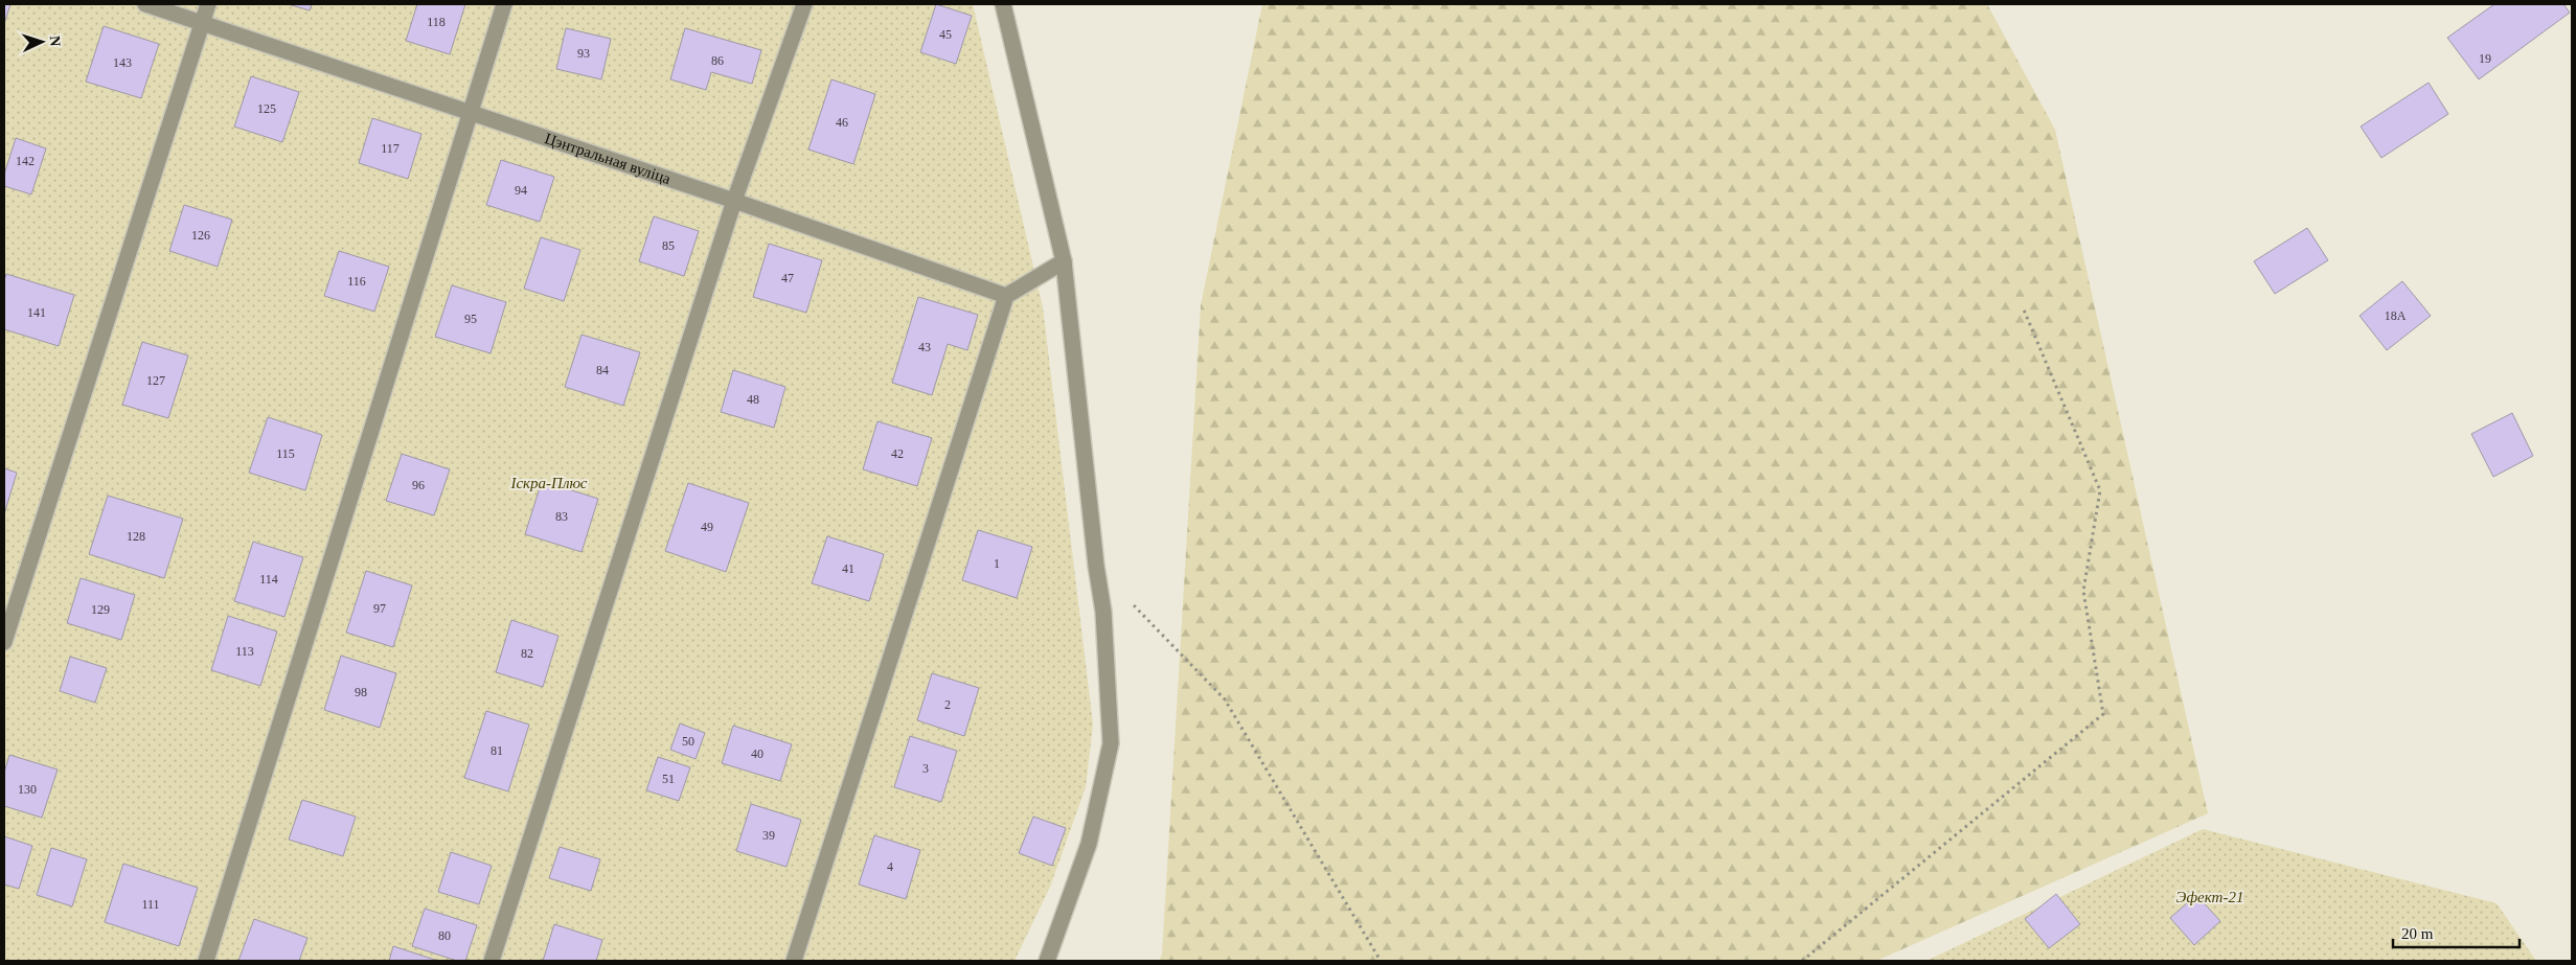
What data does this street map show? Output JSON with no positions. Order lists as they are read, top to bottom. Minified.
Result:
{"streets":{"street":["Цэнтральная вуліца"]},"parks":["Іскра-Плюс","Эфект-21"],"house_numbers":["118","45","93","19","86","143","125","46","117","142","94","126","85","47","116","141","18А","95","43","84","127","48","115","42","96","83","49","128","1","41","114","97","129","113","82","98","2","50","81","40","3","51","130","39","4","111","80"],"scale_bar":"20 m","north":"right"}
